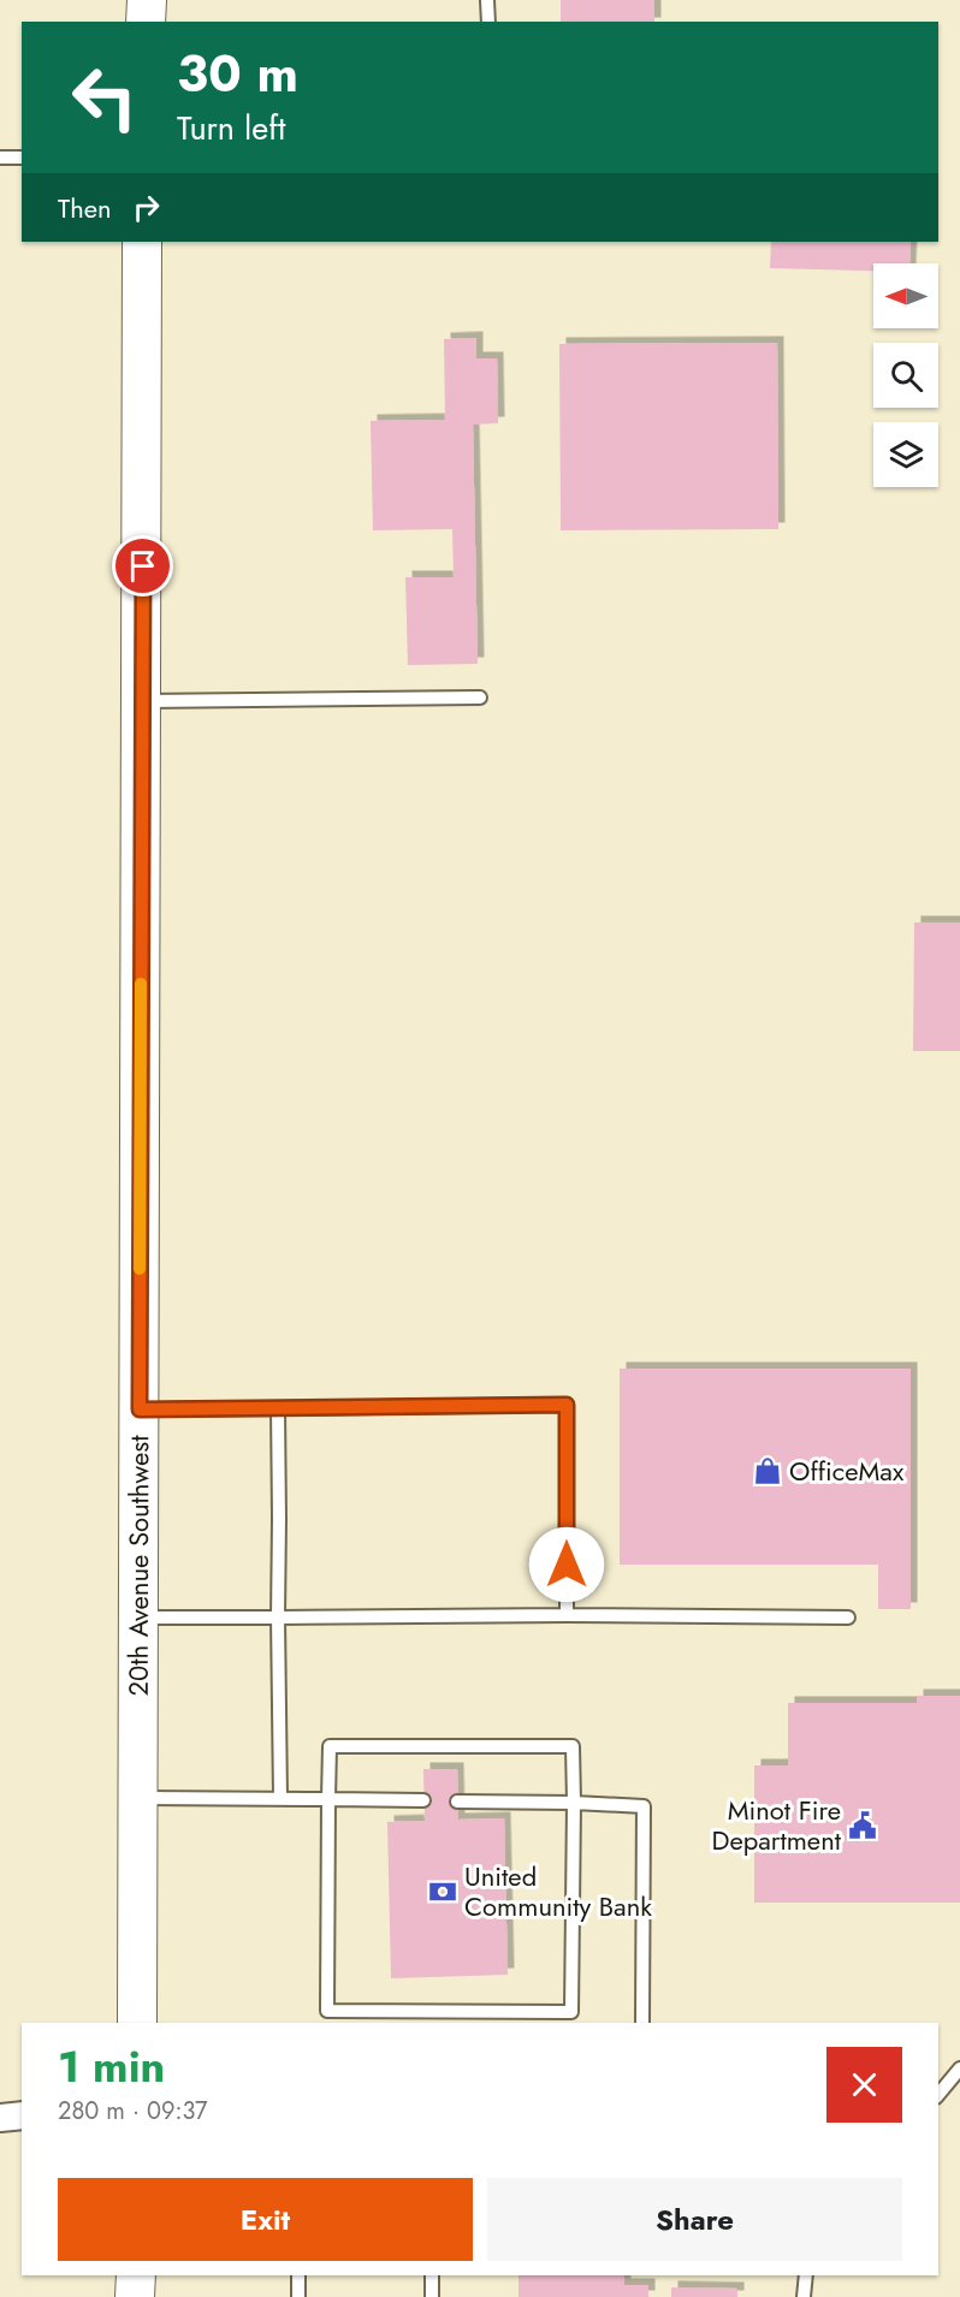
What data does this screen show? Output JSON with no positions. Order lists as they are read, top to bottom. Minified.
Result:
{"streets":{"street":["20th Avenue Southwest"]},"places":{"shop":["OfficeMax"],"public building":["Minot Fire Department"],"bank":["United Community Bank"]},"north":"left","page":{"turn":["30 m","Turn left"],"then":"Then","heading":["1 min","280 m · 09:37"],"buttons":["Exit","Share"]}}
